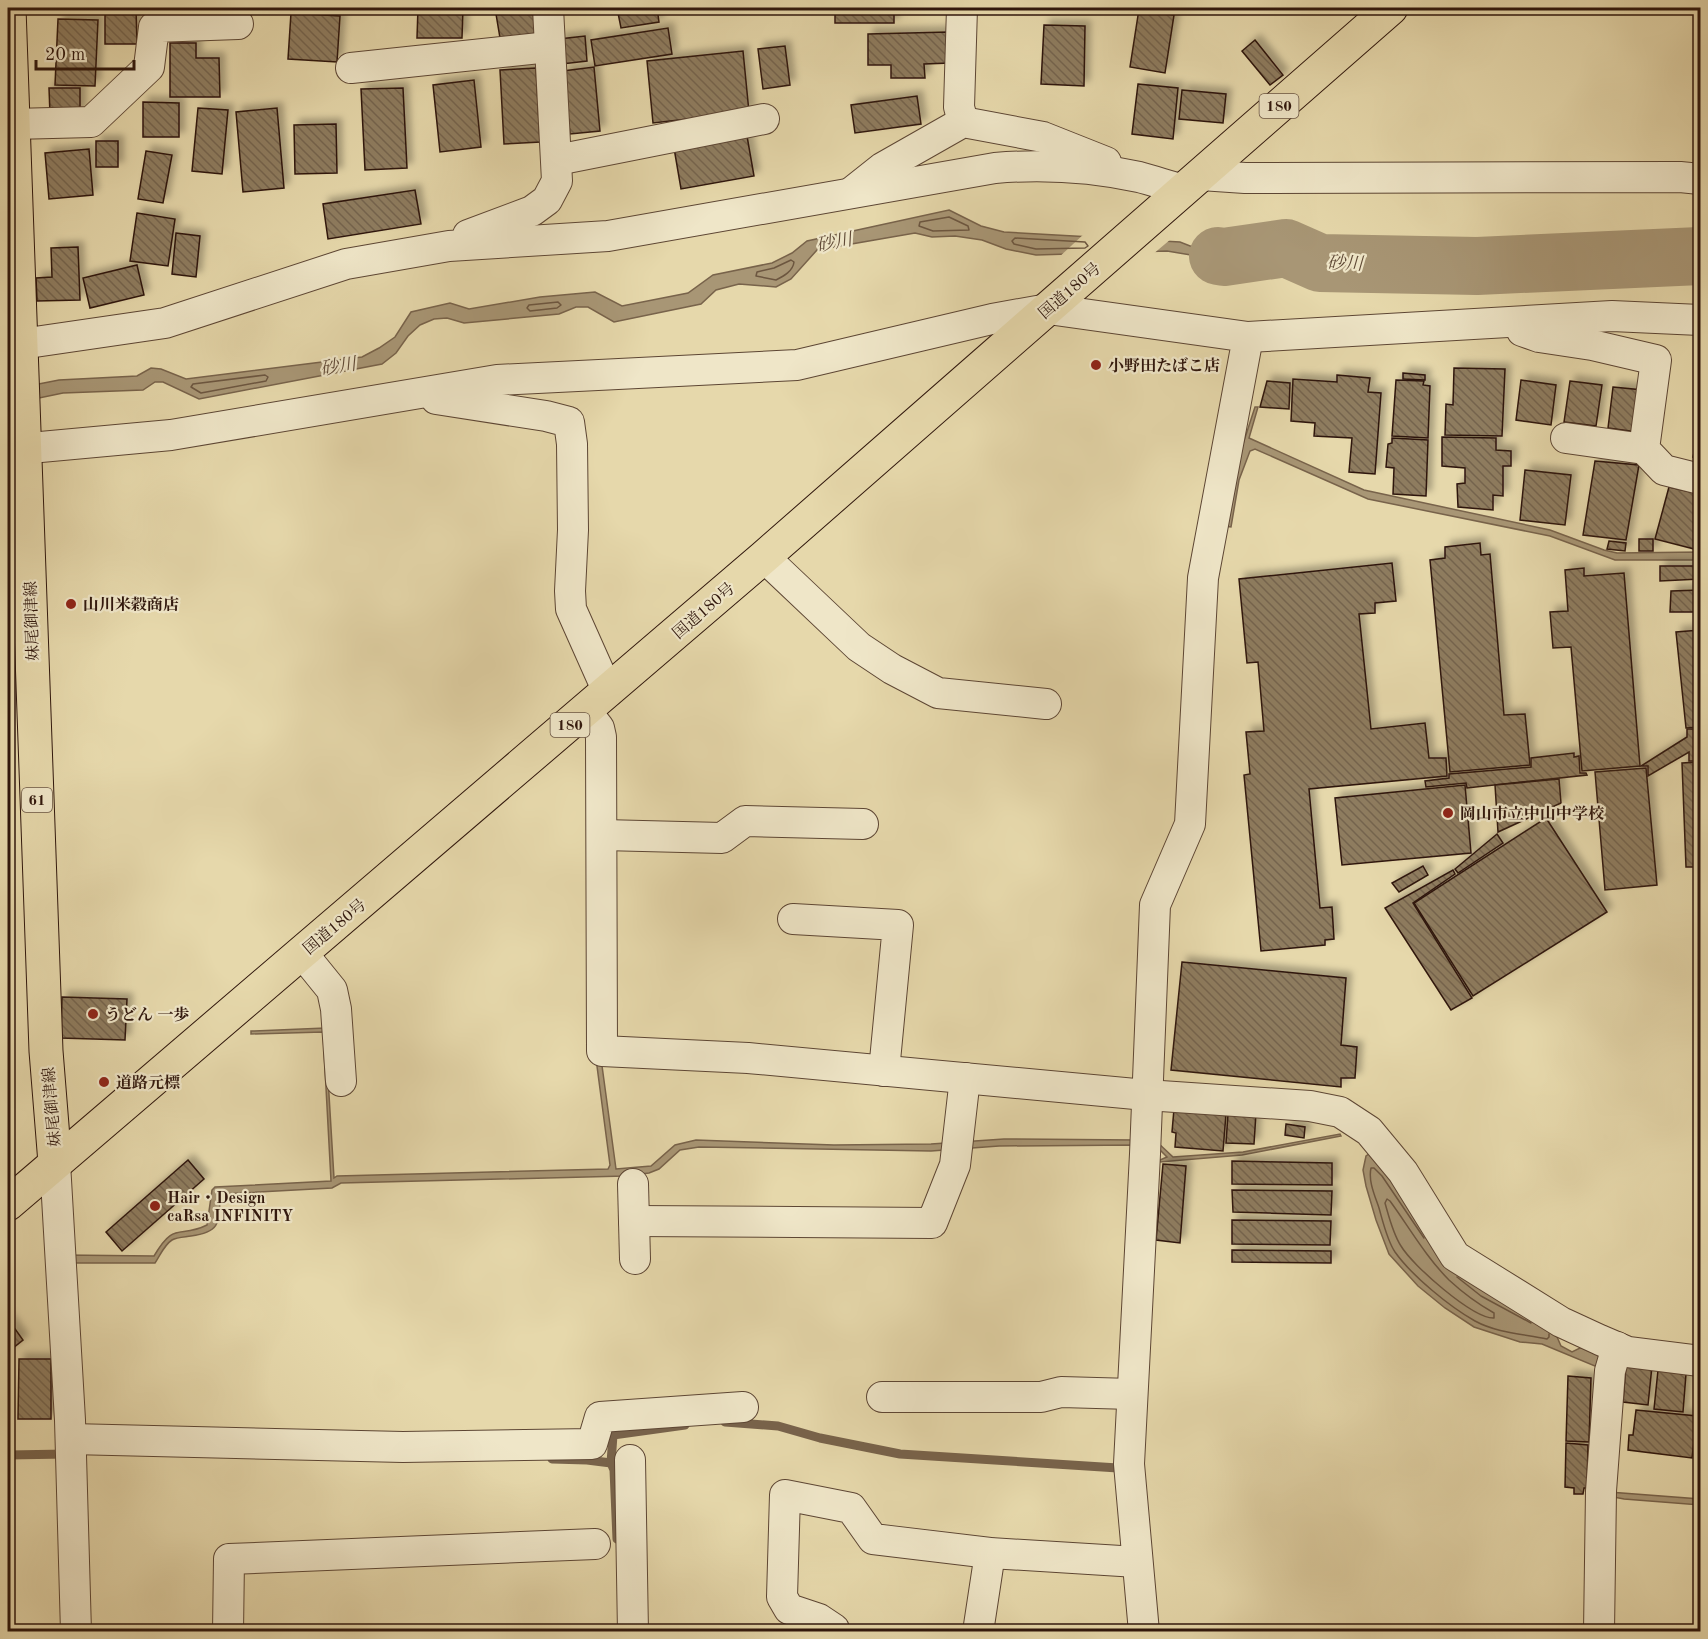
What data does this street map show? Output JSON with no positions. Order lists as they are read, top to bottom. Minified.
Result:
{"streets":{"main road":["180","国道180号","妹尾御津線","61"]},"crossings":[["国道180号","妹尾御津線"]],"water":["砂川"],"places":["小野田たばこ店","山川米穀商店","岡山市立中山中学校","うどん 一歩","道路元標","Hair・Design caRsa INFINITY"],"scale_bar":"20 m"}
